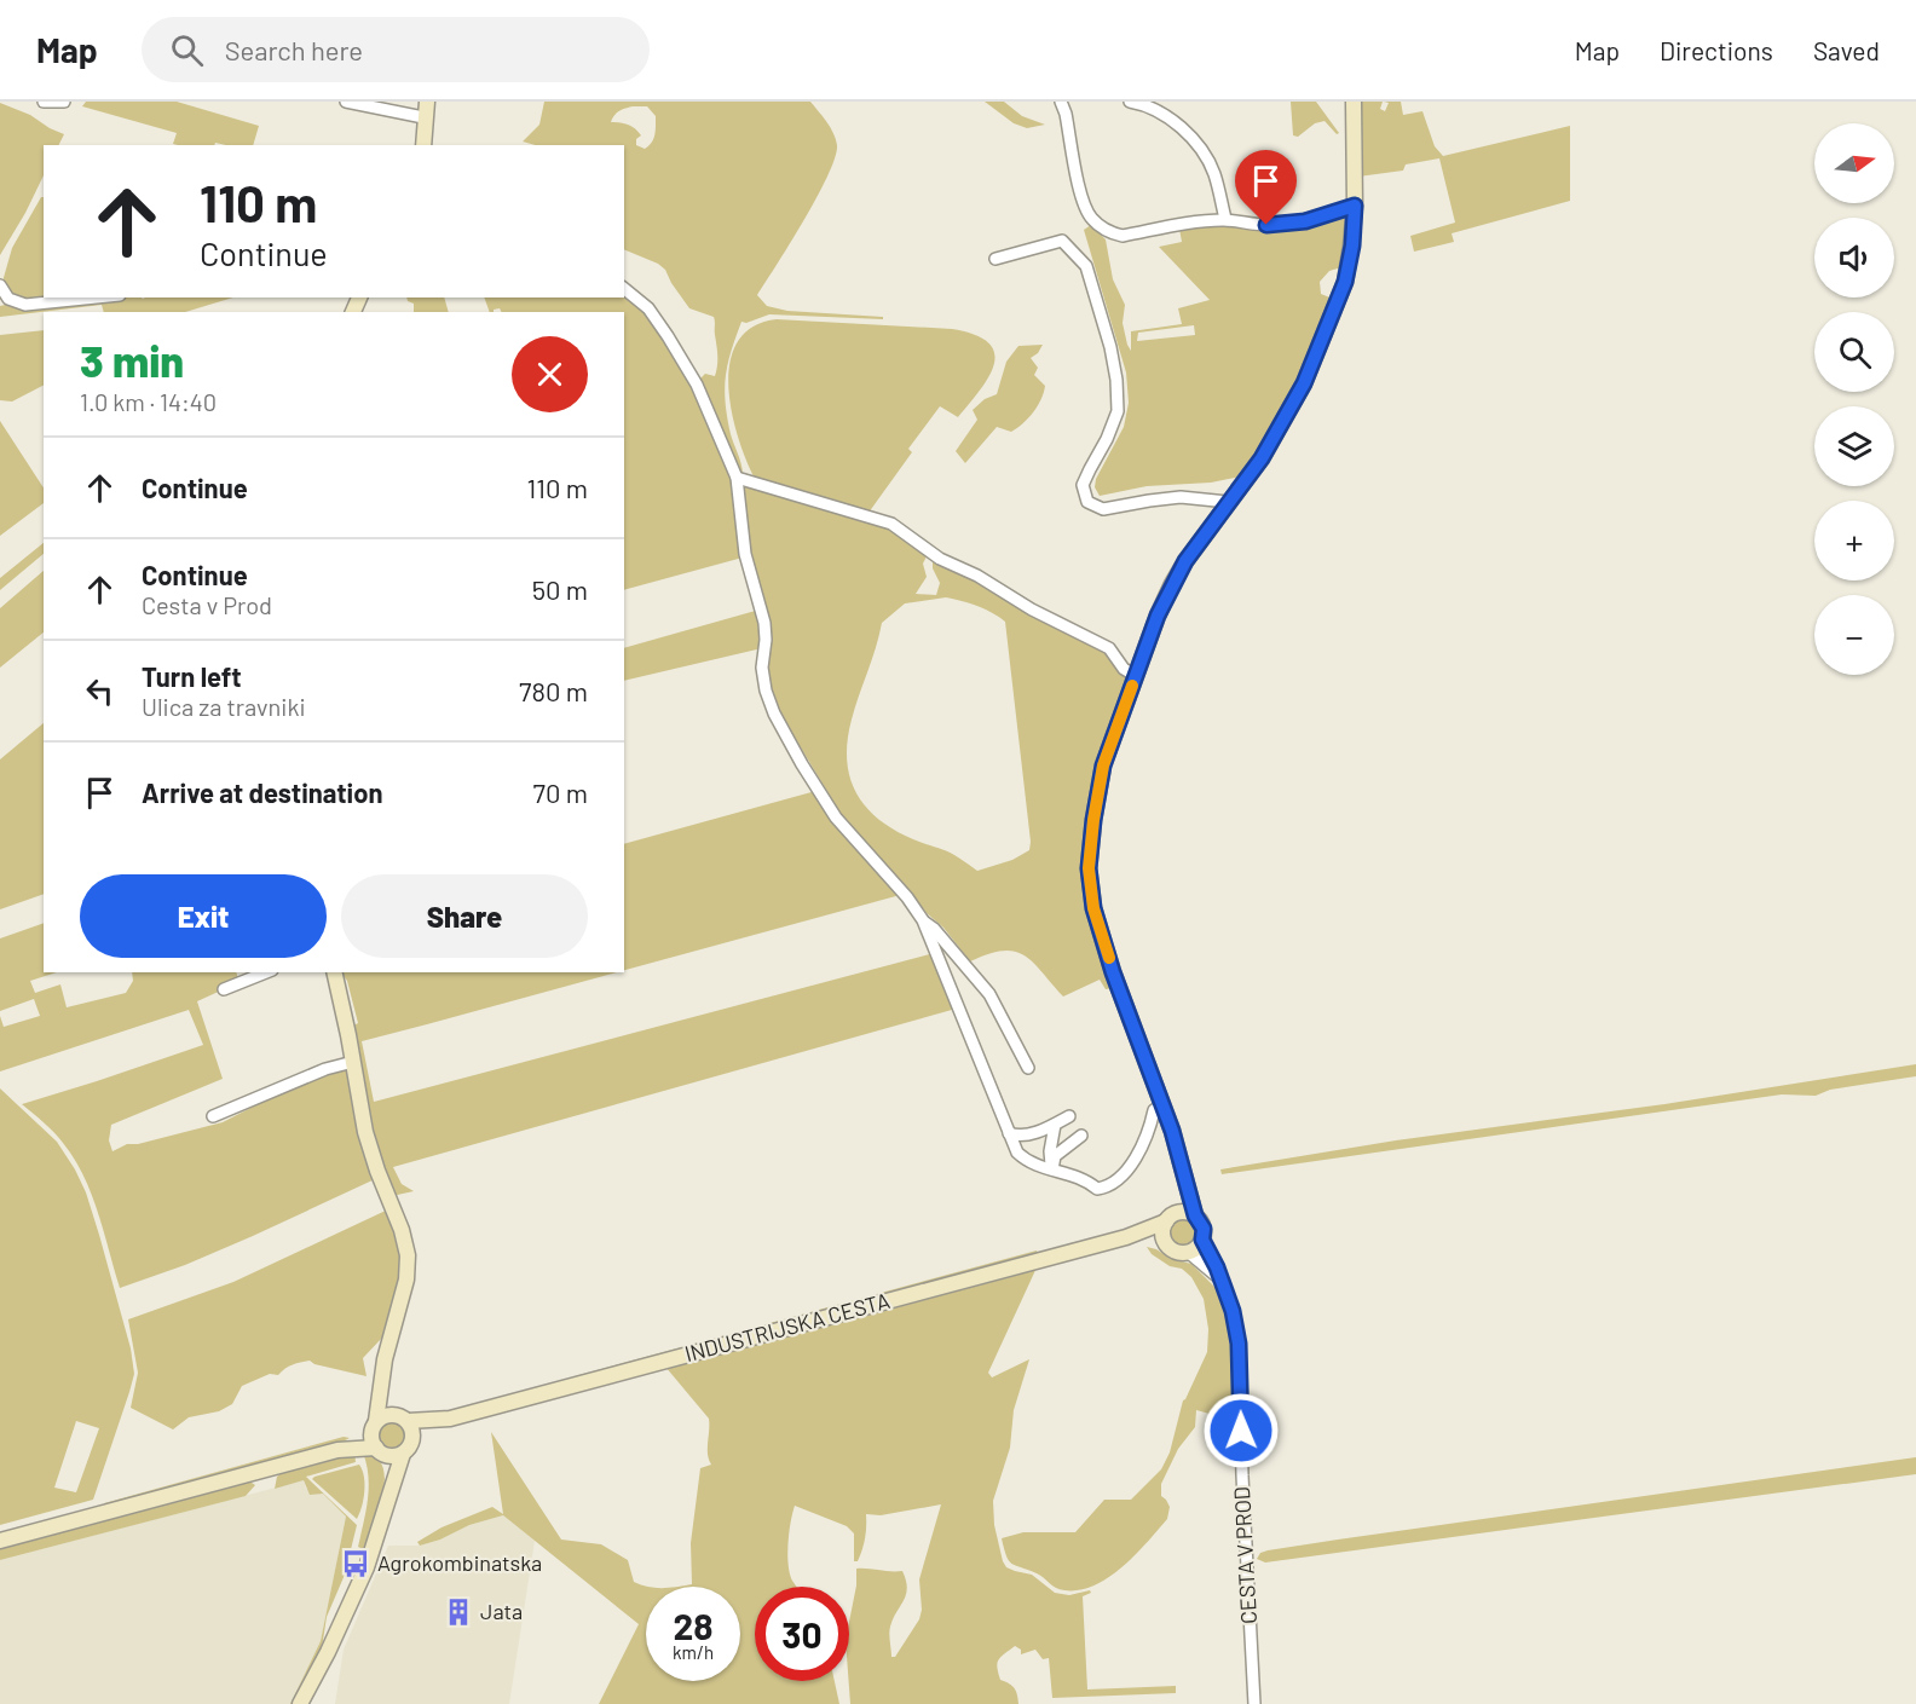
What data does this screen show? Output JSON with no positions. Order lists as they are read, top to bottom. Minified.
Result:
{"streets":{"street":["INDUSTRIJSKA CESTA","CESTA V PROD"]},"crossings":[["INDUSTRIJSKA CESTA","CESTA V PROD"]],"places":{"bus stop":["Agrokombinatska"],"building":["Jata"]},"north":"right","page":{"header":"Map","search":"Search here","nav":["Map","Directions","Saved"],"map_buttons":["+","−"],"turn":["110 m","Continue"],"heading":["3 min","1.0 km · 14:40"],"list":[{"name":"Continue","value":"110 m"},{"name":"Continue","note":"Cesta v Prod","value":"50 m"},{"name":"Turn left","note":"Ulica za travniki","value":"780 m"},{"name":"Arrive at destination","value":"70 m"}],"buttons":["Exit","Share"],"speed":"28 km/h","limit":"30"}}
